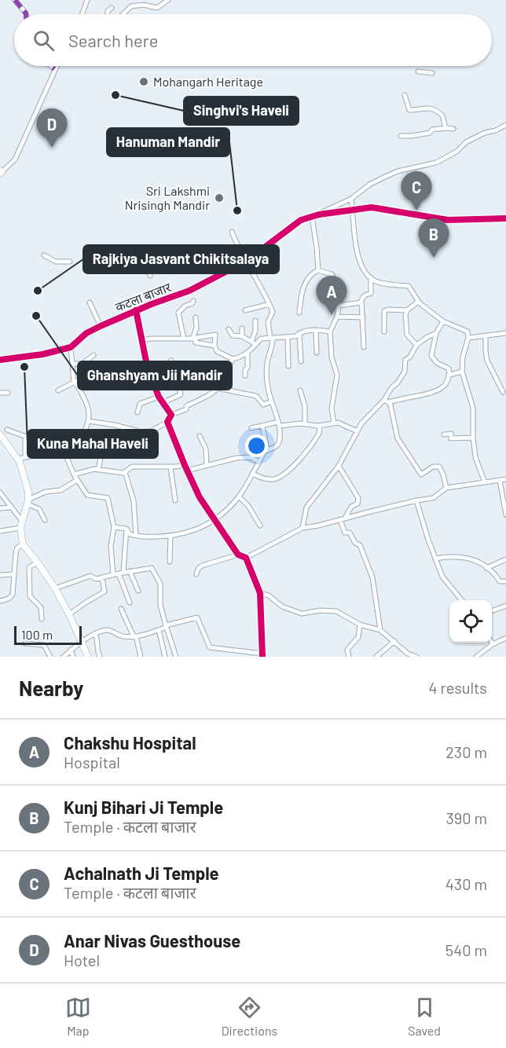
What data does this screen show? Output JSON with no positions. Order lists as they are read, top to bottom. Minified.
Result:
{"streets":{"street":["कटला बाजार"]},"places":["Mohangarh Heritage","Singhvi's Haveli","Sri Lakshmi Nrisingh Mandir","Hanuman Mandir","Rajkiya Jasvant Chikitsalaya","Ghanshyam Jii Mandir","Kuna Mahal Haveli"],"scale_bar":"100 m","page":{"search":"Search here","pins":["D","C","B","A"],"scale":"100 m","heading":["Nearby","4 results"],"list":[{"mark":"A","name":"Chakshu Hospital","note":"Hospital","value":"230 m"},{"mark":"B","name":"Kunj Bihari Ji Temple","note":"Temple · कटला बाजार","value":"390 m"},{"mark":"C","name":"Achalnath Ji Temple","note":"Temple · कटला बाजार","value":"430 m"},{"mark":"D","name":"Anar Nivas Guesthouse","note":"Hotel","value":"540 m"}],"nav":["Map","Directions","Saved"]}}
